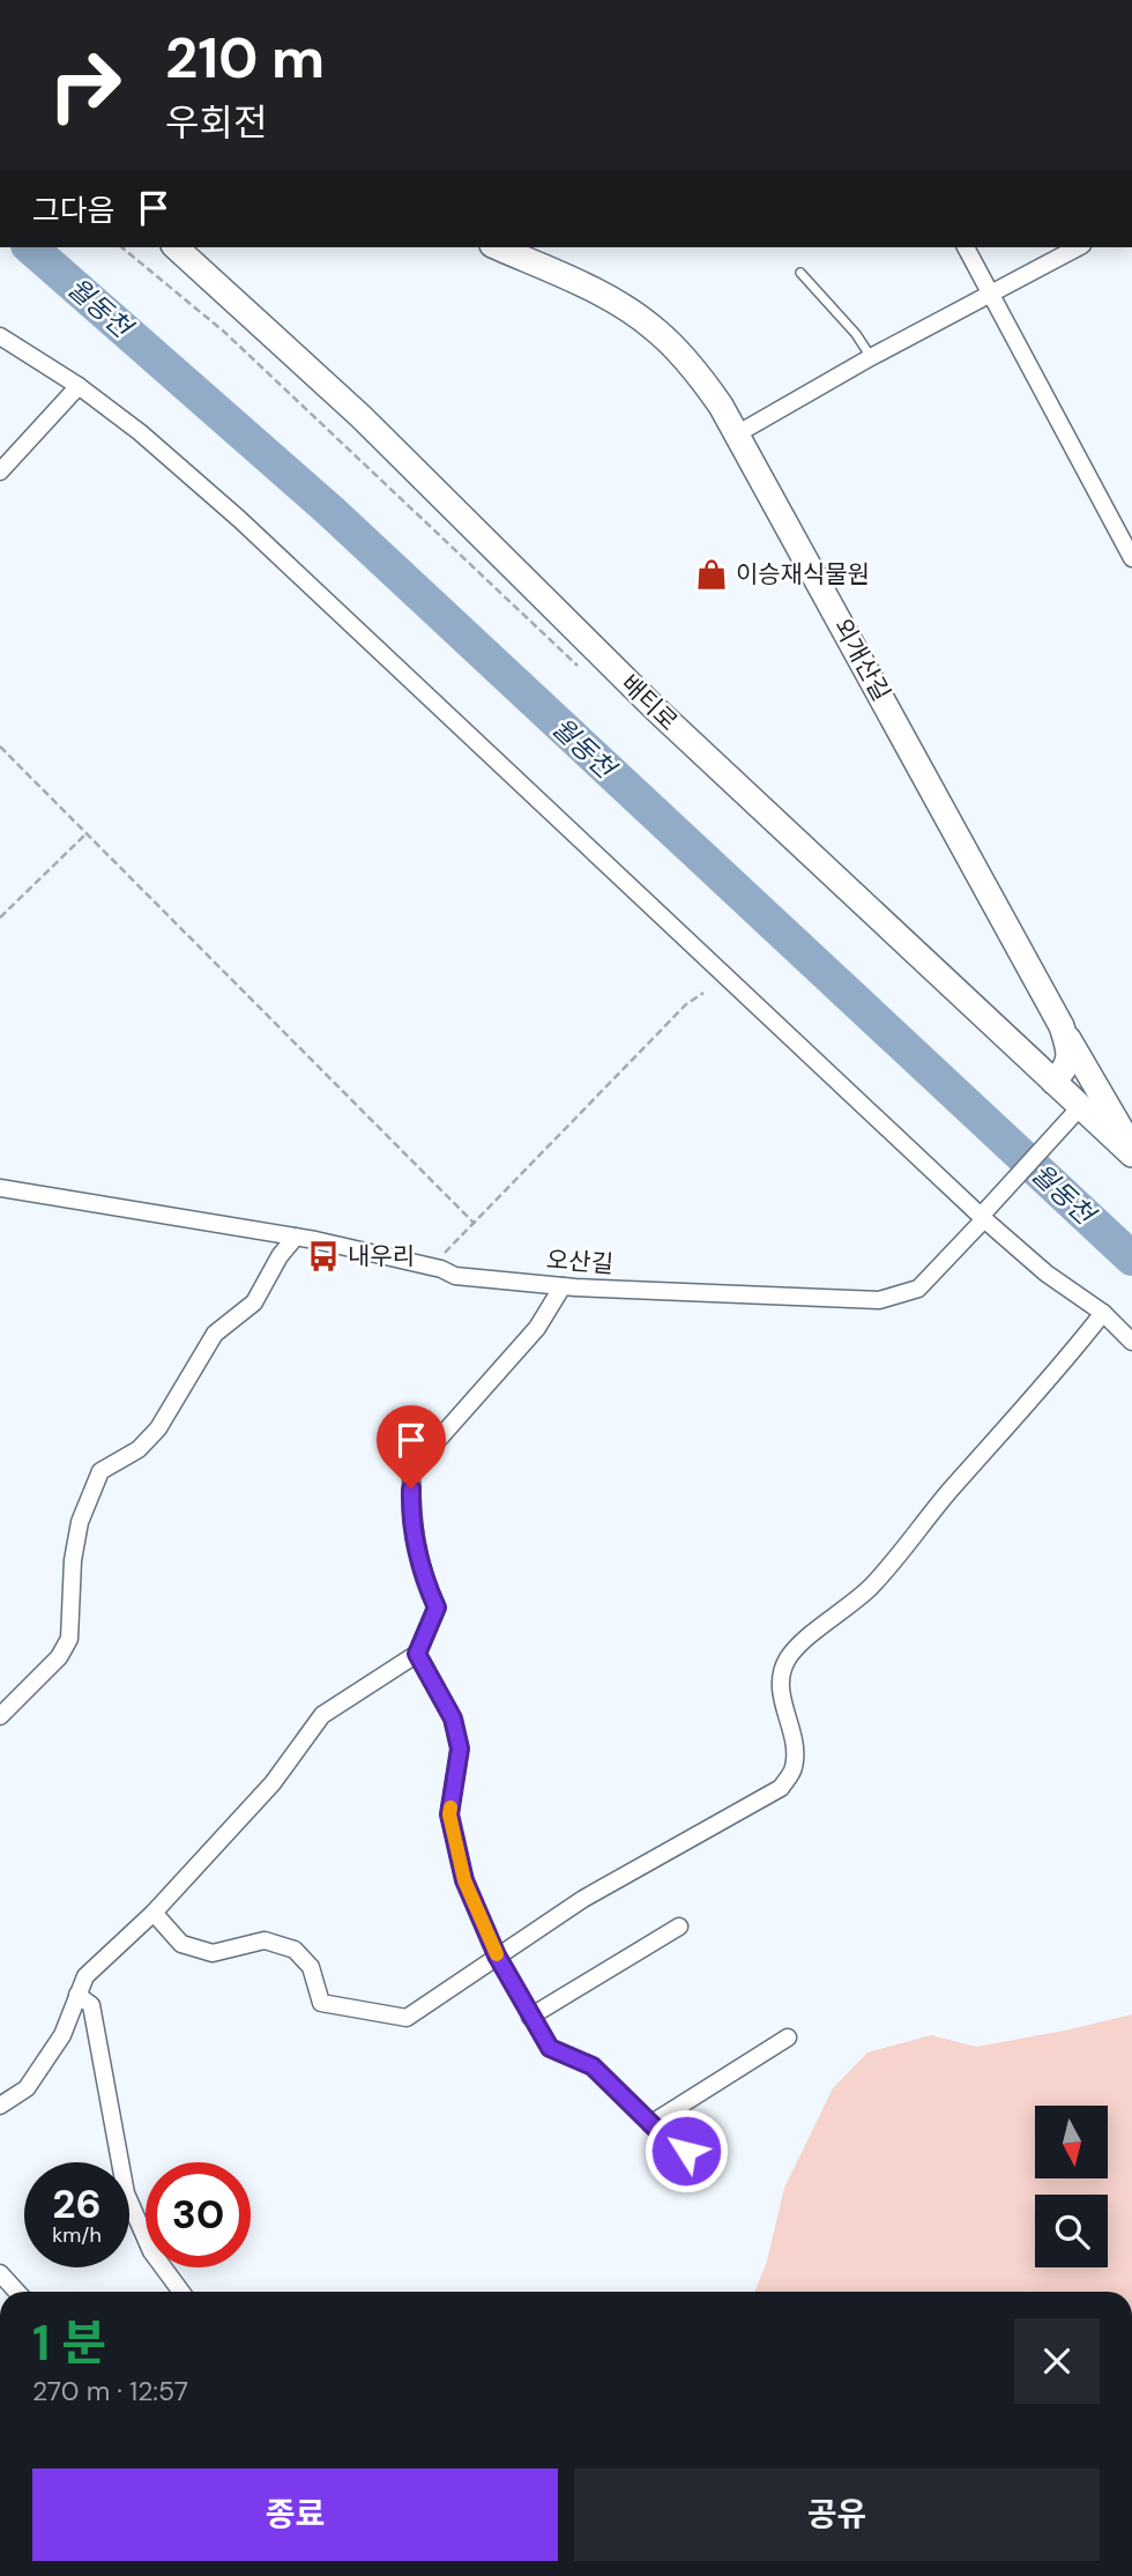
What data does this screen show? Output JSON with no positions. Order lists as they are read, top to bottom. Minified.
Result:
{"streets":{"main road":["외개산길","배티로"],"street":["오산길"]},"crossings":[["외개산길","배티로"],["배티로","오산길"]],"water":["월동천"],"places":{"shop":["이승재식물원"],"bus stop":["내우리"]},"north":"bottom","page":{"turn":["210 m","우회전"],"then":"그다음","speed":"26 km/h","limit":"30","heading":["1 분","270 m · 12:57"],"buttons":["종료","공유"]}}
